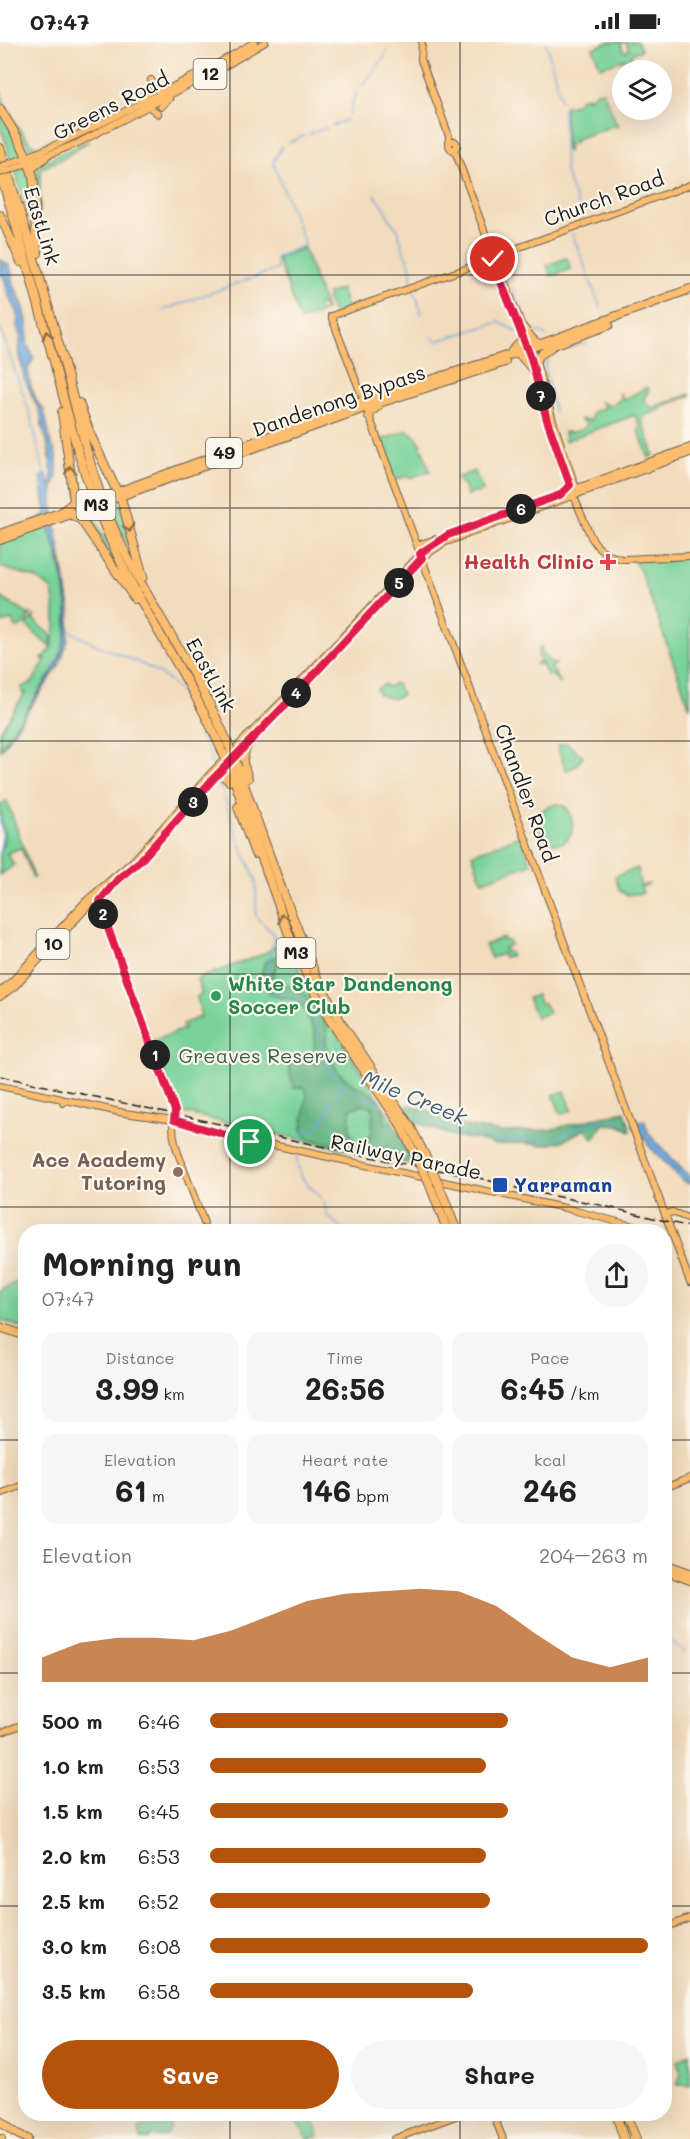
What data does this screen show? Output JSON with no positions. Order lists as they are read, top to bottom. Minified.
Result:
{"streets":{"highway":["EastLink","Dandenong Bypass","49","M3"],"main road":["12","Greens Road","Church Road","Chandler Road","10","Railway Parade"]},"crossings":[["Greens Road","EastLink"],["Church Road","Chandler Road"],["EastLink","10"],["Dandenong Bypass","Chandler Road"],["Chandler Road","10"]],"water":["Mile Creek"],"parks":["Greaves Reserve"],"places":{"health":["Health Clinic"],"other":["White Star Dandenong Soccer Club","Ace Academy Tutoring"],"transit":["Yarraman"]},"page":{"status":"07:47","pins":["7","6","5","4","3","2","1"],"heading":["Morning run","07:47"],"stats":[["Distance","3.99 km"],["Time","26:56"],["Pace","6:45 /km"],["Elevation","61 m"],["Heart rate","146 bpm"],["kcal","246"]],"chart":["Elevation","204–263 m"],"list":[{"name":"500 m","note":"6:46"},{"name":"1.0 km","note":"6:53"},{"name":"1.5 km","note":"6:45"},{"name":"2.0 km","note":"6:53"},{"name":"2.5 km","note":"6:52"},{"name":"3.0 km","note":"6:08"},{"name":"3.5 km","note":"6:58"}],"buttons":["Save","Share"]}}
